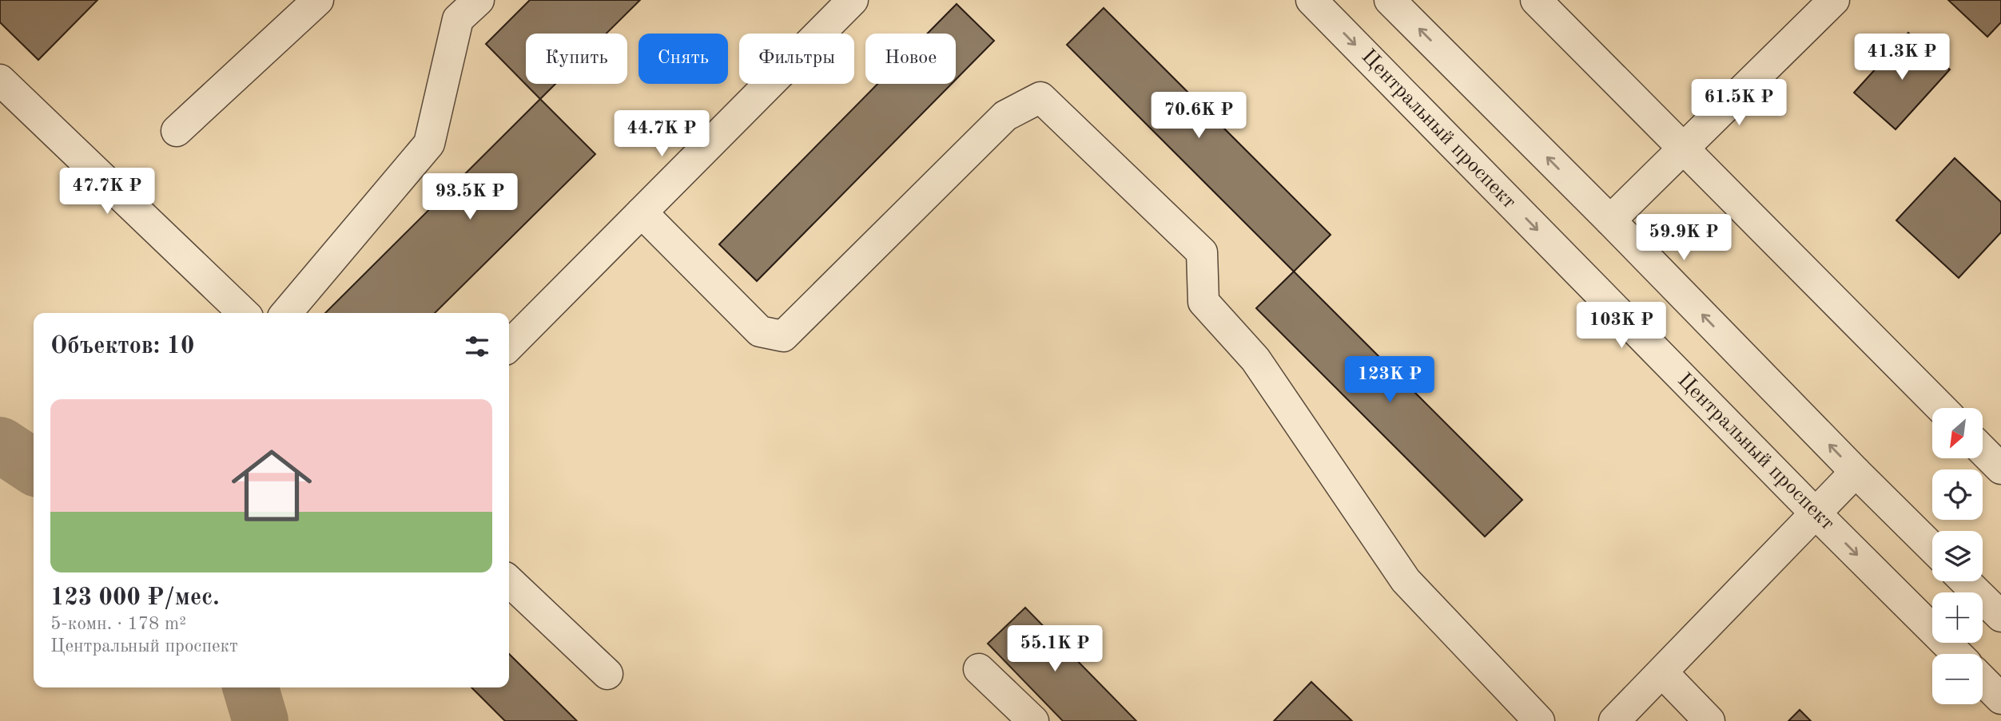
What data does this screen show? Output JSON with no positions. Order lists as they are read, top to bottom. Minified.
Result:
{"streets":{"street":["Центральный проспект"]},"north":"bottom left","page":{"price":["41.3K ₽","61.5K ₽","70.6K ₽","44.7K ₽","47.7K ₽","93.5K ₽","59.9K ₽","103K ₽","123K ₽","55.1K ₽"],"chip":["Купить","Снять","Фильтры","Новое"],"heading":"Объектов: 10","list":[{"name":"123 000 ₽/мес.","note":"5-комн. · 178 m² · Центральный проспект"}],"map_buttons":["+","−"]}}
